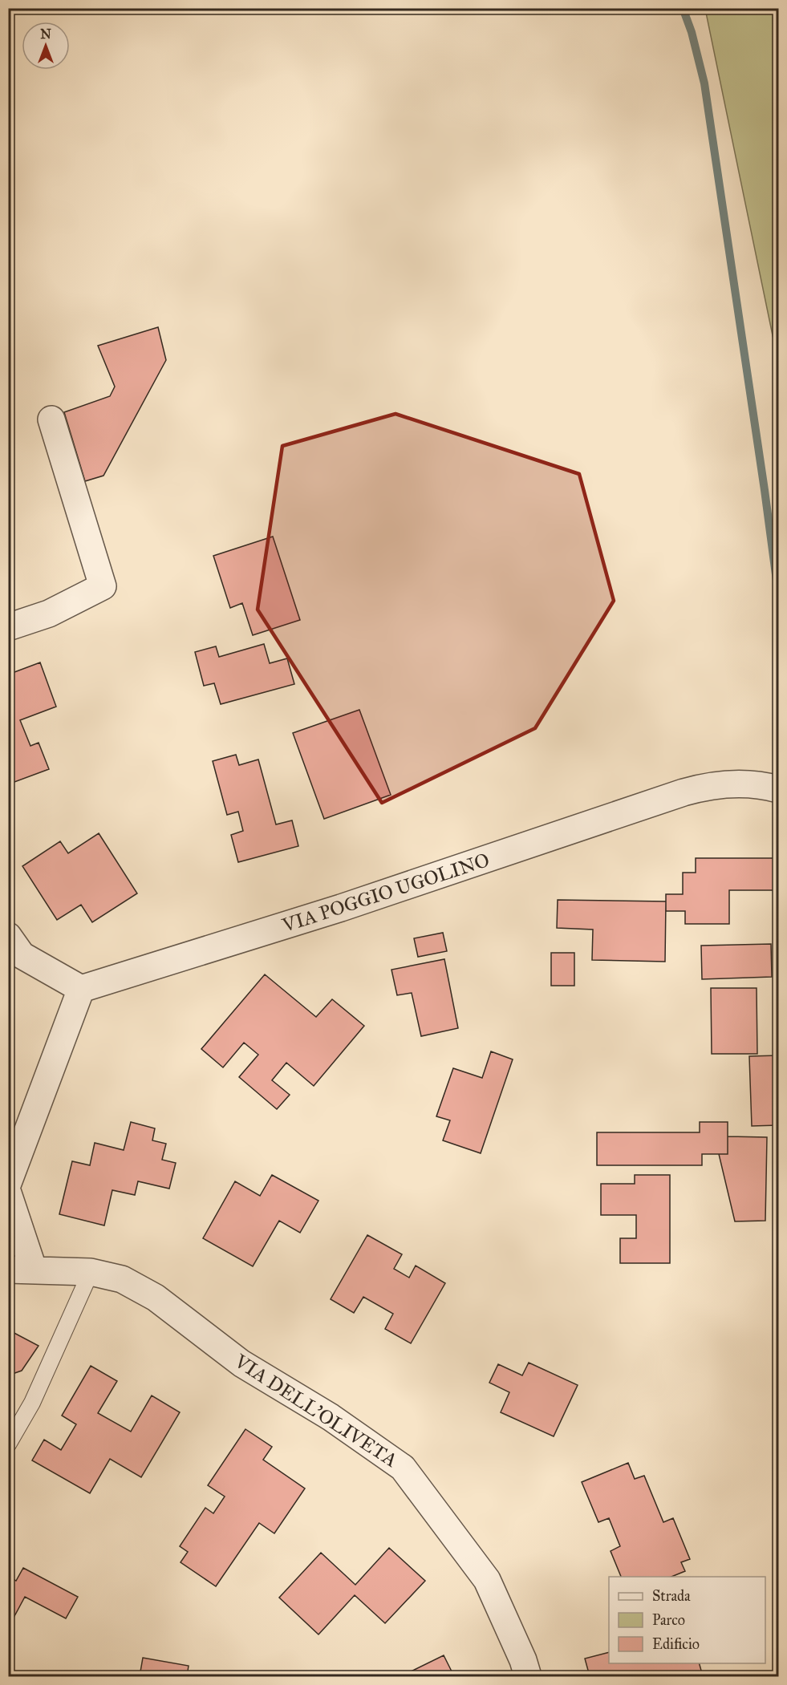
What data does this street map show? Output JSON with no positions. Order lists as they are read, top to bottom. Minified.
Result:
{"streets":{"street":["VIA POGGIO UGOLINO","VIA DELL'OLIVETA"]},"legend":["Strada","Parco","Edificio"],"north":"top"}
